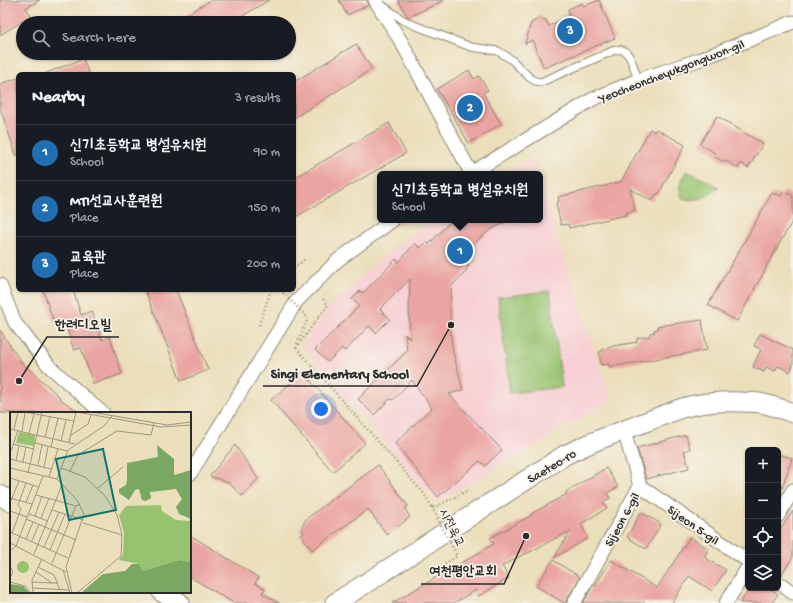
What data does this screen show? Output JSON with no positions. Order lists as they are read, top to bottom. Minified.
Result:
{"streets":{"street":["Yeocheoncheyukgongwon-gil","Saeteo-ro","Sijeon 6-gil","Sijeon 5-gil"],"path":["시전육교"]},"crossings":[["Saeteo-ro","Sijeon 6-gil"],["Sijeon 6-gil","Sijeon 5-gil"]],"places":["Singi Elementary School","한려디오빌","여천평안교회"],"page":{"pins":["3","2","1"],"search":"Search here","heading":["Nearby","3 results"],"list":[{"mark":"1","name":"신기초등학교 병설유치원","note":"School","value":"90 m"},{"mark":"2","name":"MTI선교사훈련원","note":"Place","value":"150 m"},{"mark":"3","name":"교육관","note":"Place","value":"200 m"}],"popup":["신기초등학교 병설유치원","School"],"map_buttons":["+","−"]}}
